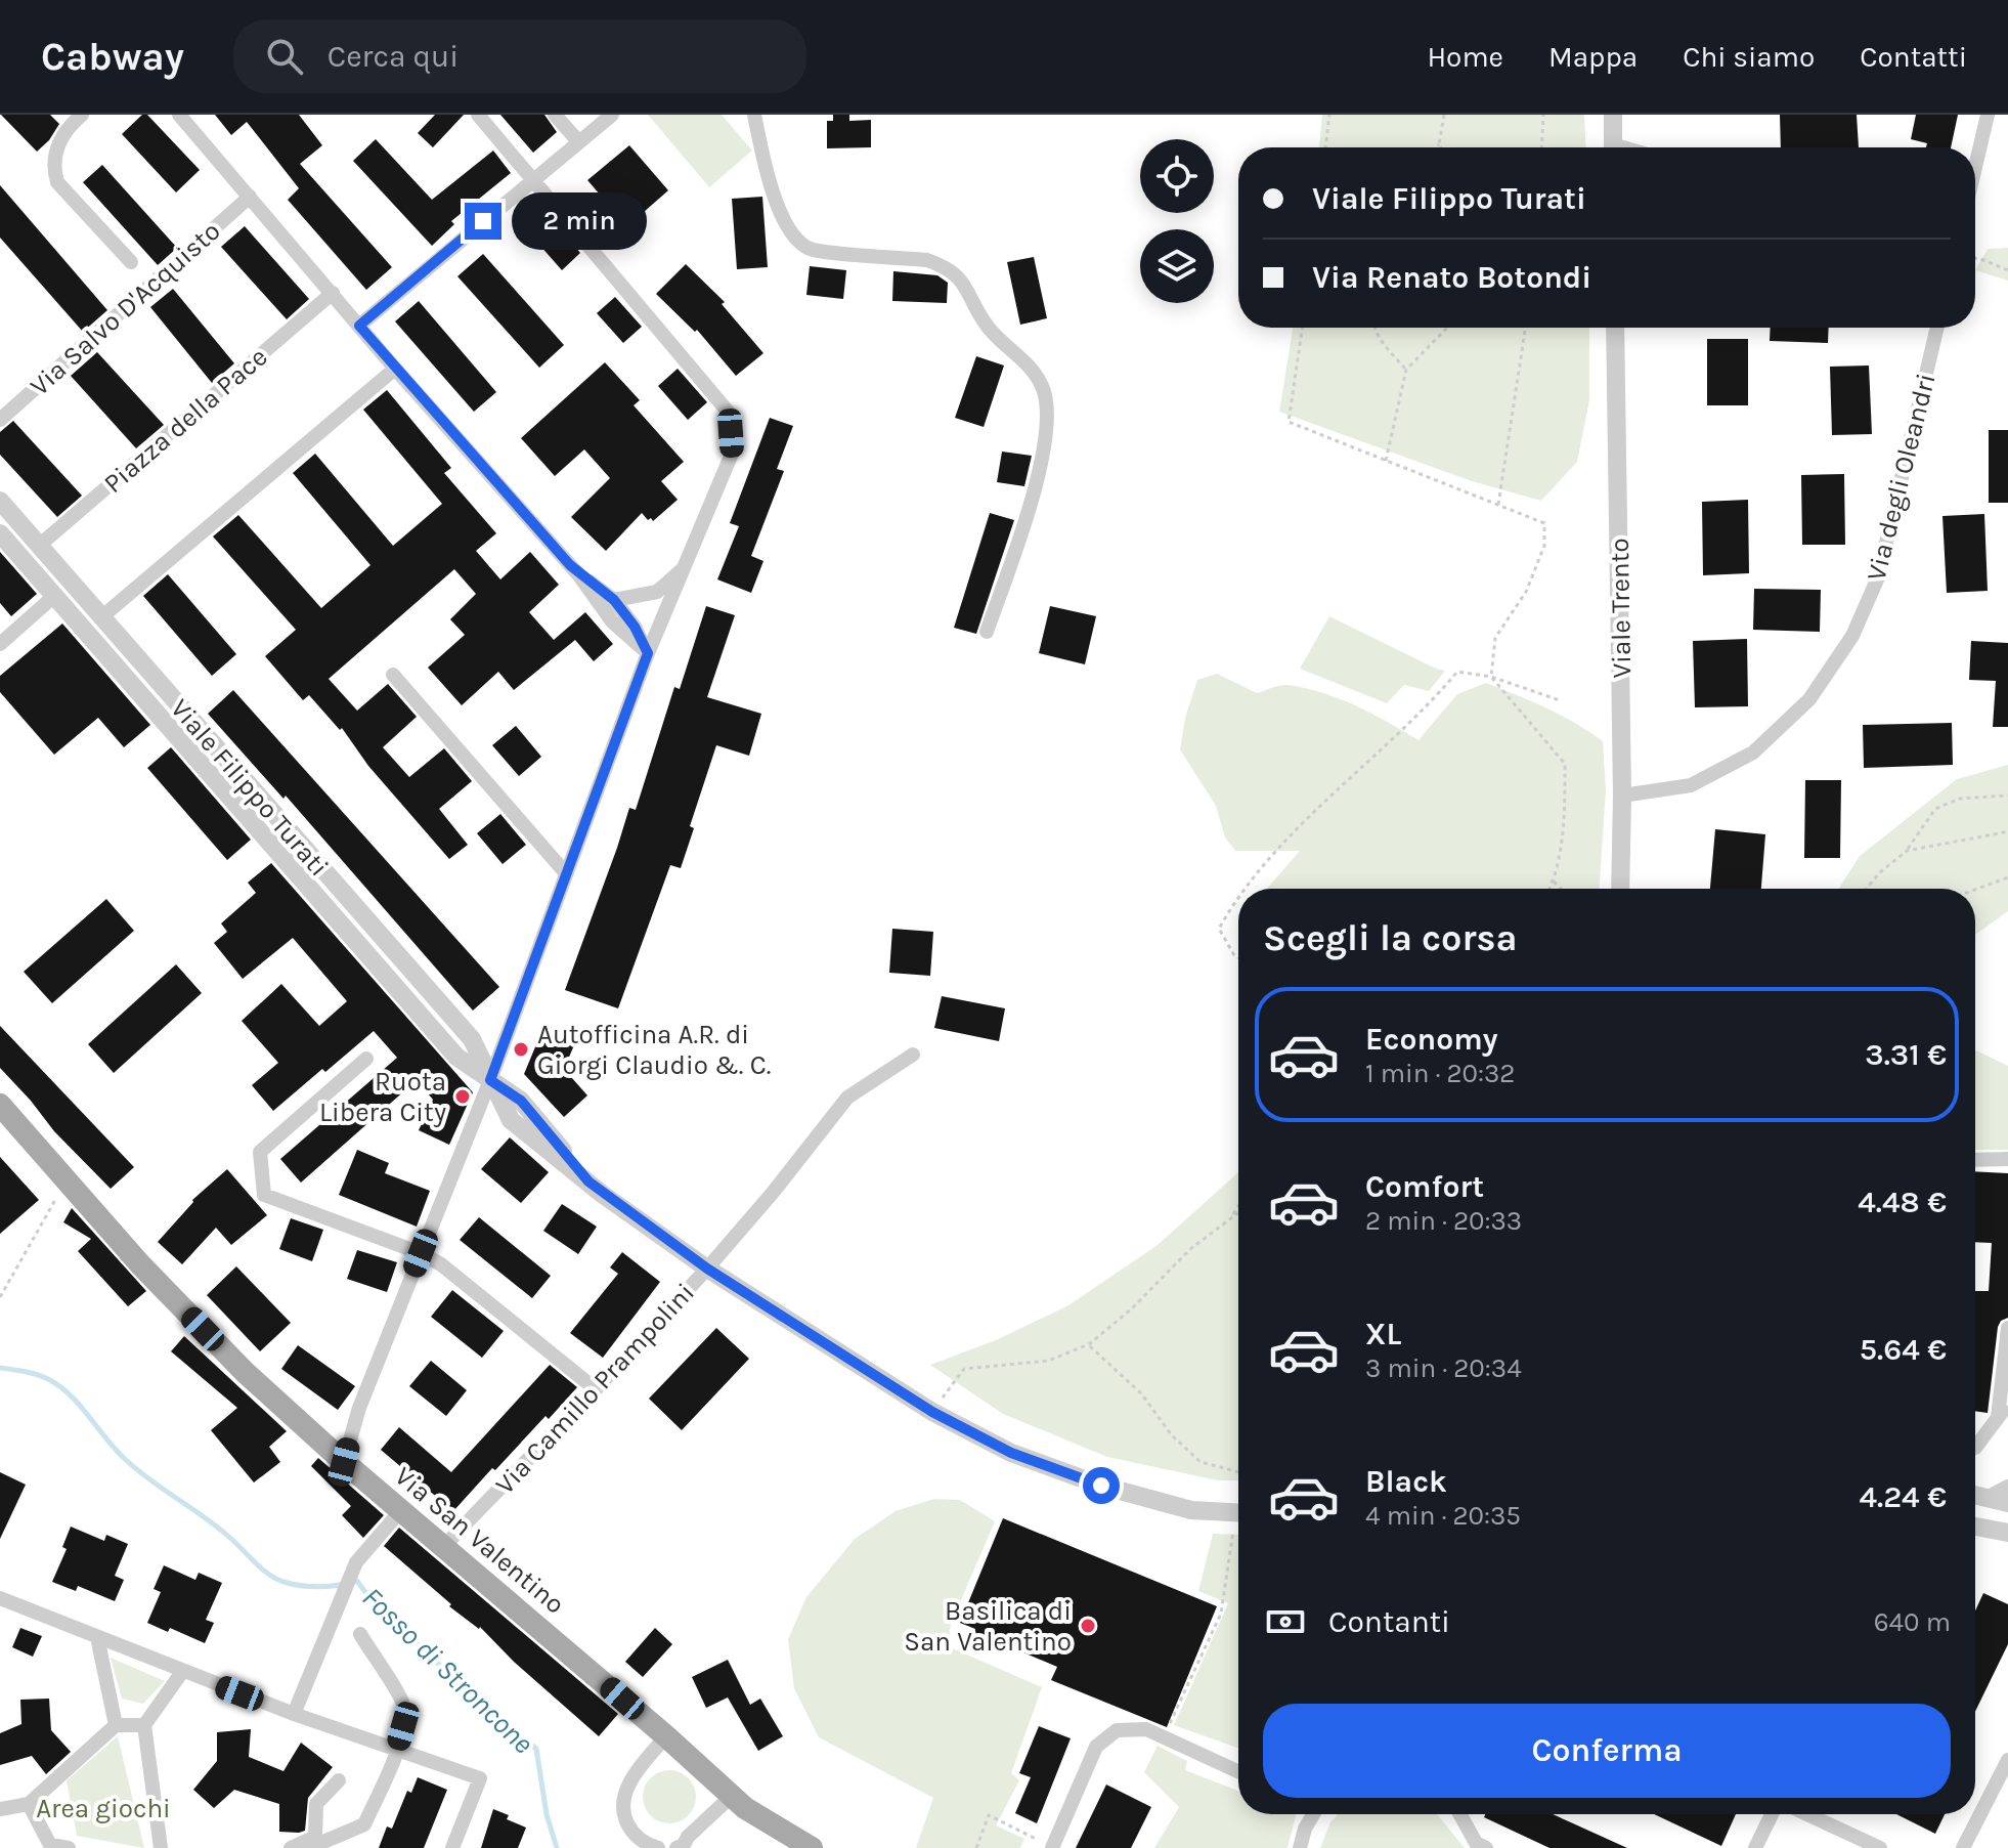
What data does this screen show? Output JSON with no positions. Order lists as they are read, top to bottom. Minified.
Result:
{"streets":{"main road":["Via San Valentino"],"street":["Via Salvo D'Acquisto","Piazza della Pace","Via degli Oleandri","Viale Trento","Viale Filippo Turati","Via Camillo Prampolini"]},"crossings":[["Piazza della Pace","Viale Filippo Turati"],["Via degli Oleandri","Viale Trento"],["Viale Filippo Turati","Via Camillo Prampolini"],["Via Camillo Prampolini","Via San Valentino"]],"water":["Fosso di Stroncone"],"parks":["Area giochi"],"places":["Autofficina A.R. di Giorgi Claudio &. C.","Ruota Libera City","Basilica di San Valentino"],"page":{"header":"Cabway","search":"Cerca qui","nav":["Home","Mappa","Chi siamo","Contatti"],"banner":["Viale Filippo Turati","Via Renato Botondi"],"bubble":"2 min","heading":"Scegli la corsa","list":[{"name":"Economy","note":"1 min · 20:32","value":"3.31 €"},{"name":"Comfort","note":"2 min · 20:33","value":"4.48 €"},{"name":"XL","note":"3 min · 20:34","value":"5.64 €"},{"name":"Black","note":"4 min · 20:35","value":"4.24 €"}],"pay":["Contanti","640 m"],"buttons":"Conferma"}}
